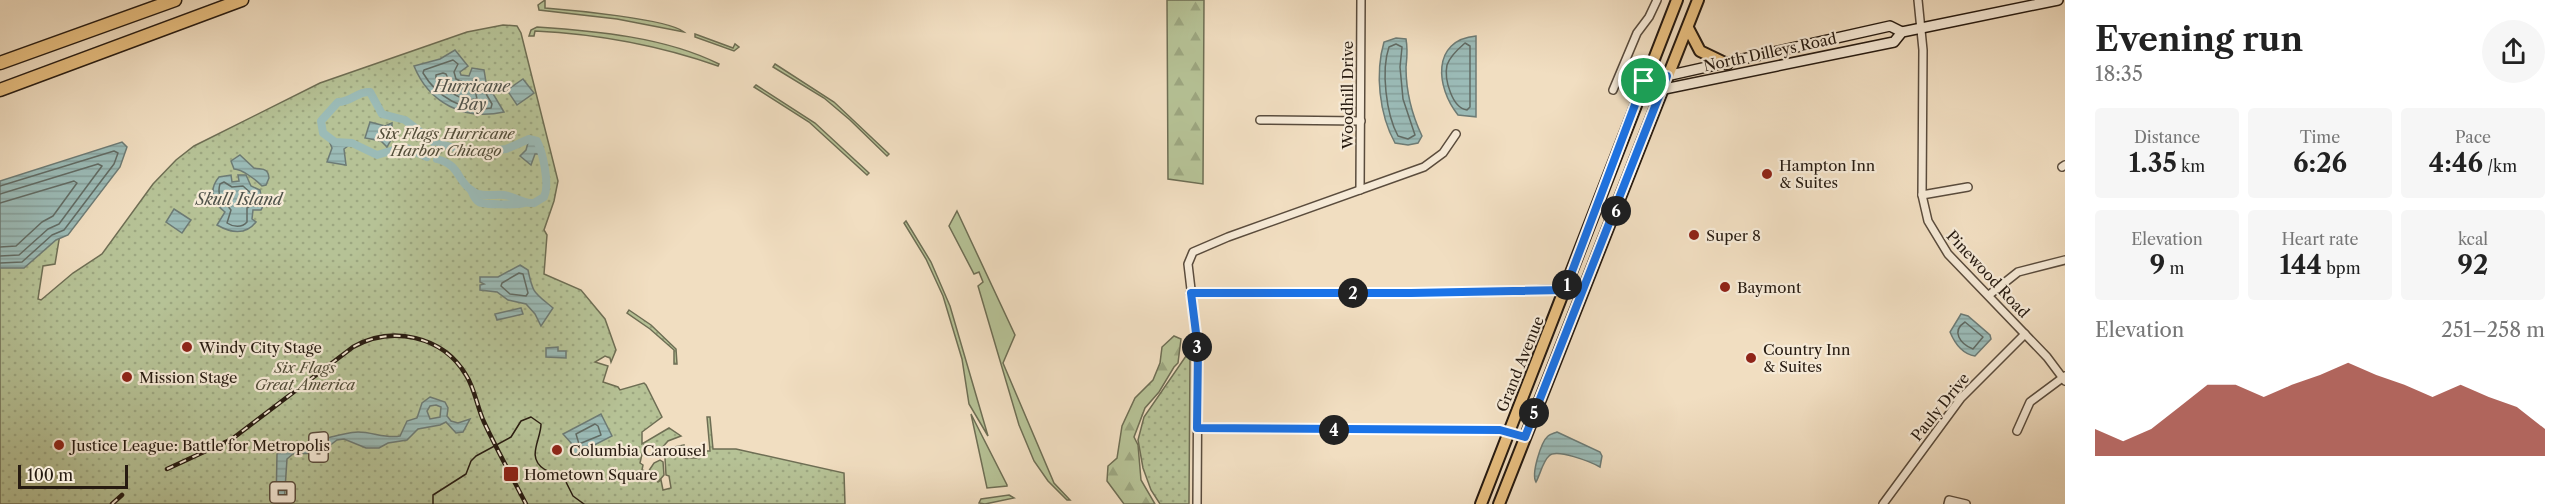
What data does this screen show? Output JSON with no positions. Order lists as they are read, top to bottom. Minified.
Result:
{"streets":{"main road":["Grand Avenue"],"street":["North Dilleys Road","Woodhill Drive","Pinewood Road","Pauly Drive"]},"crossings":[["North Dilleys Road","Pinewood Road"],["North Dilleys Road","Grand Avenue"],["Pinewood Road","Pauly Drive"]],"water":["Hurricane Bay","Skull Island"],"parks":["Six Flags Hurricane Harbor Chicago","Six Flags Great America"],"places":{"other":["Hampton Inn & Suites","Super 8","Baymont","Windy City Stage","Country Inn & Suites","Mission Stage","Justice League: Battle for Metropolis","Columbia Carousel"],"transit":["Hometown Square"]},"scale_bar":"100 m","page":{"heading":["Evening run","18:35"],"stats":[["Distance","1.35 km"],["Time","6:26"],["Pace","4:46 /km"],["Elevation","9 m"],["Heart rate","144 bpm"],["kcal","92"]],"pins":["6","1","2","3","5","4"],"chart":["Elevation","251–258 m"],"scale":"100 m"}}
